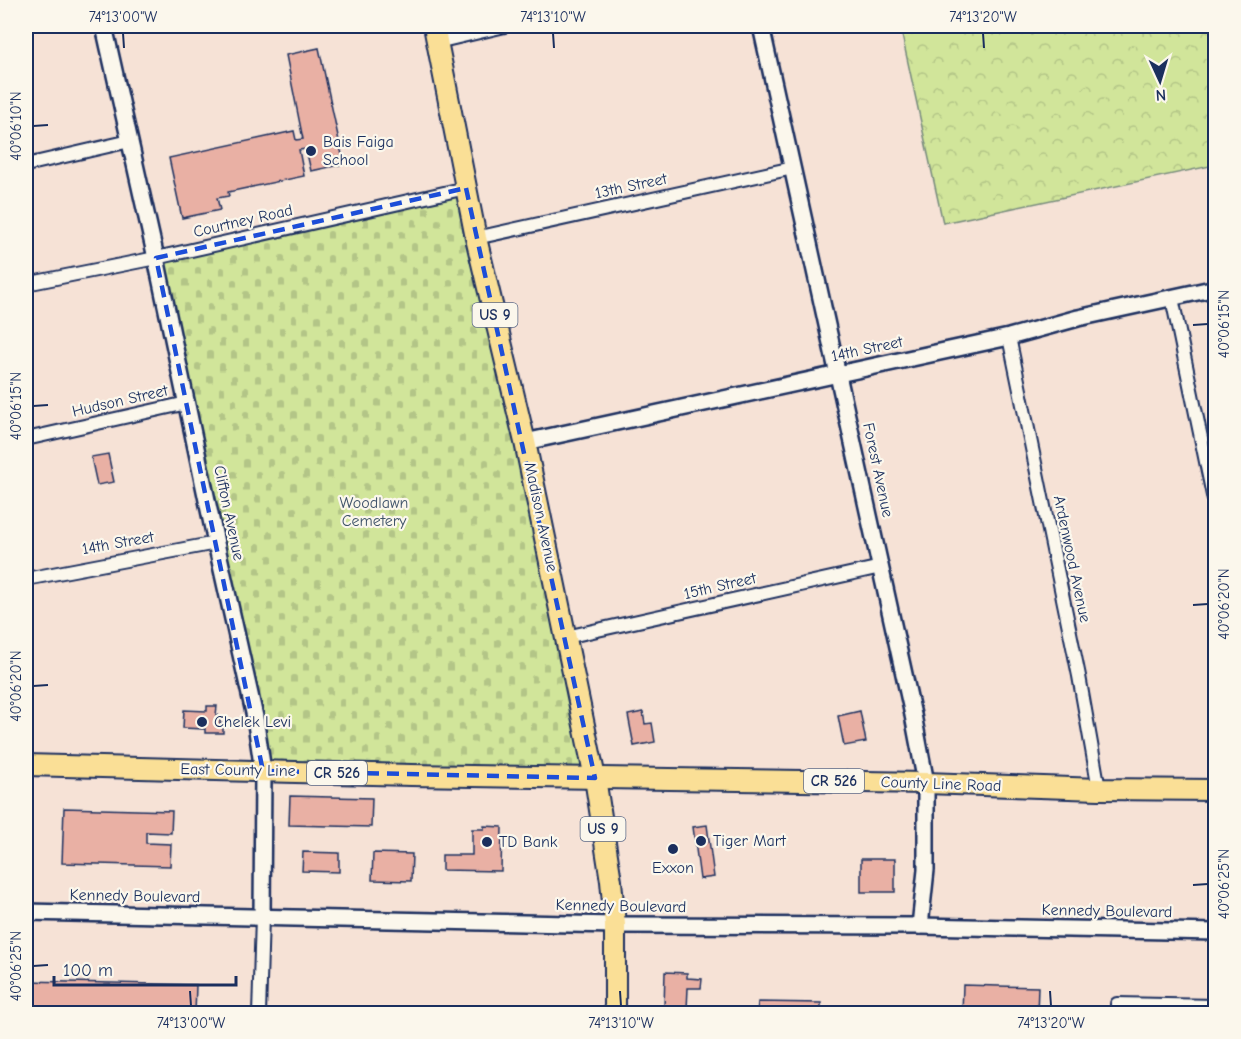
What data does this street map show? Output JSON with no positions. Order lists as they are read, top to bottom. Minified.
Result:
{"streets":{"main road":["US 9","Madison Avenue","East County Line","CR 526","County Line Road"],"street":["13th Street","Courtney Road","14th Street","Hudson Street","Forest Avenue","Clifton Avenue","Ardenwood Avenue","15th Street","Kennedy Boulevard"]},"crossings":[["13th Street","Forest Avenue"],["13th Street","Madison Avenue"],["Courtney Road","Clifton Avenue"],["Courtney Road","Madison Avenue"],["14th Street","Forest Avenue"],["14th Street","Clifton Avenue"],["14th Street","Madison Avenue"],["14th Street","Ardenwood Avenue"],["Hudson Street","Clifton Avenue"],["Forest Avenue","15th Street"],["Forest Avenue","County Line Road"],["Forest Avenue","Kennedy Boulevard"],["Clifton Avenue","East County Line"],["Clifton Avenue","Kennedy Boulevard"],["Madison Avenue","15th Street"],["Madison Avenue","East County Line"],["Madison Avenue","County Line Road"],["Madison Avenue","Kennedy Boulevard"],["Ardenwood Avenue","County Line Road"],["East County Line","County Line Road"]],"parks":["Woodlawn Cemetery"],"places":["Bais Faiga School","Chelek Levi","Tiger Mart","TD Bank","Exxon"],"scale_bar":"100 m","north":"bottom","coordinates":["74°13'00\"W","74°13'10\"W","74°13'20\"W","40°06'10\"N","40°06'15\"N","40°06'20\"N","40°06'25\"N"]}
